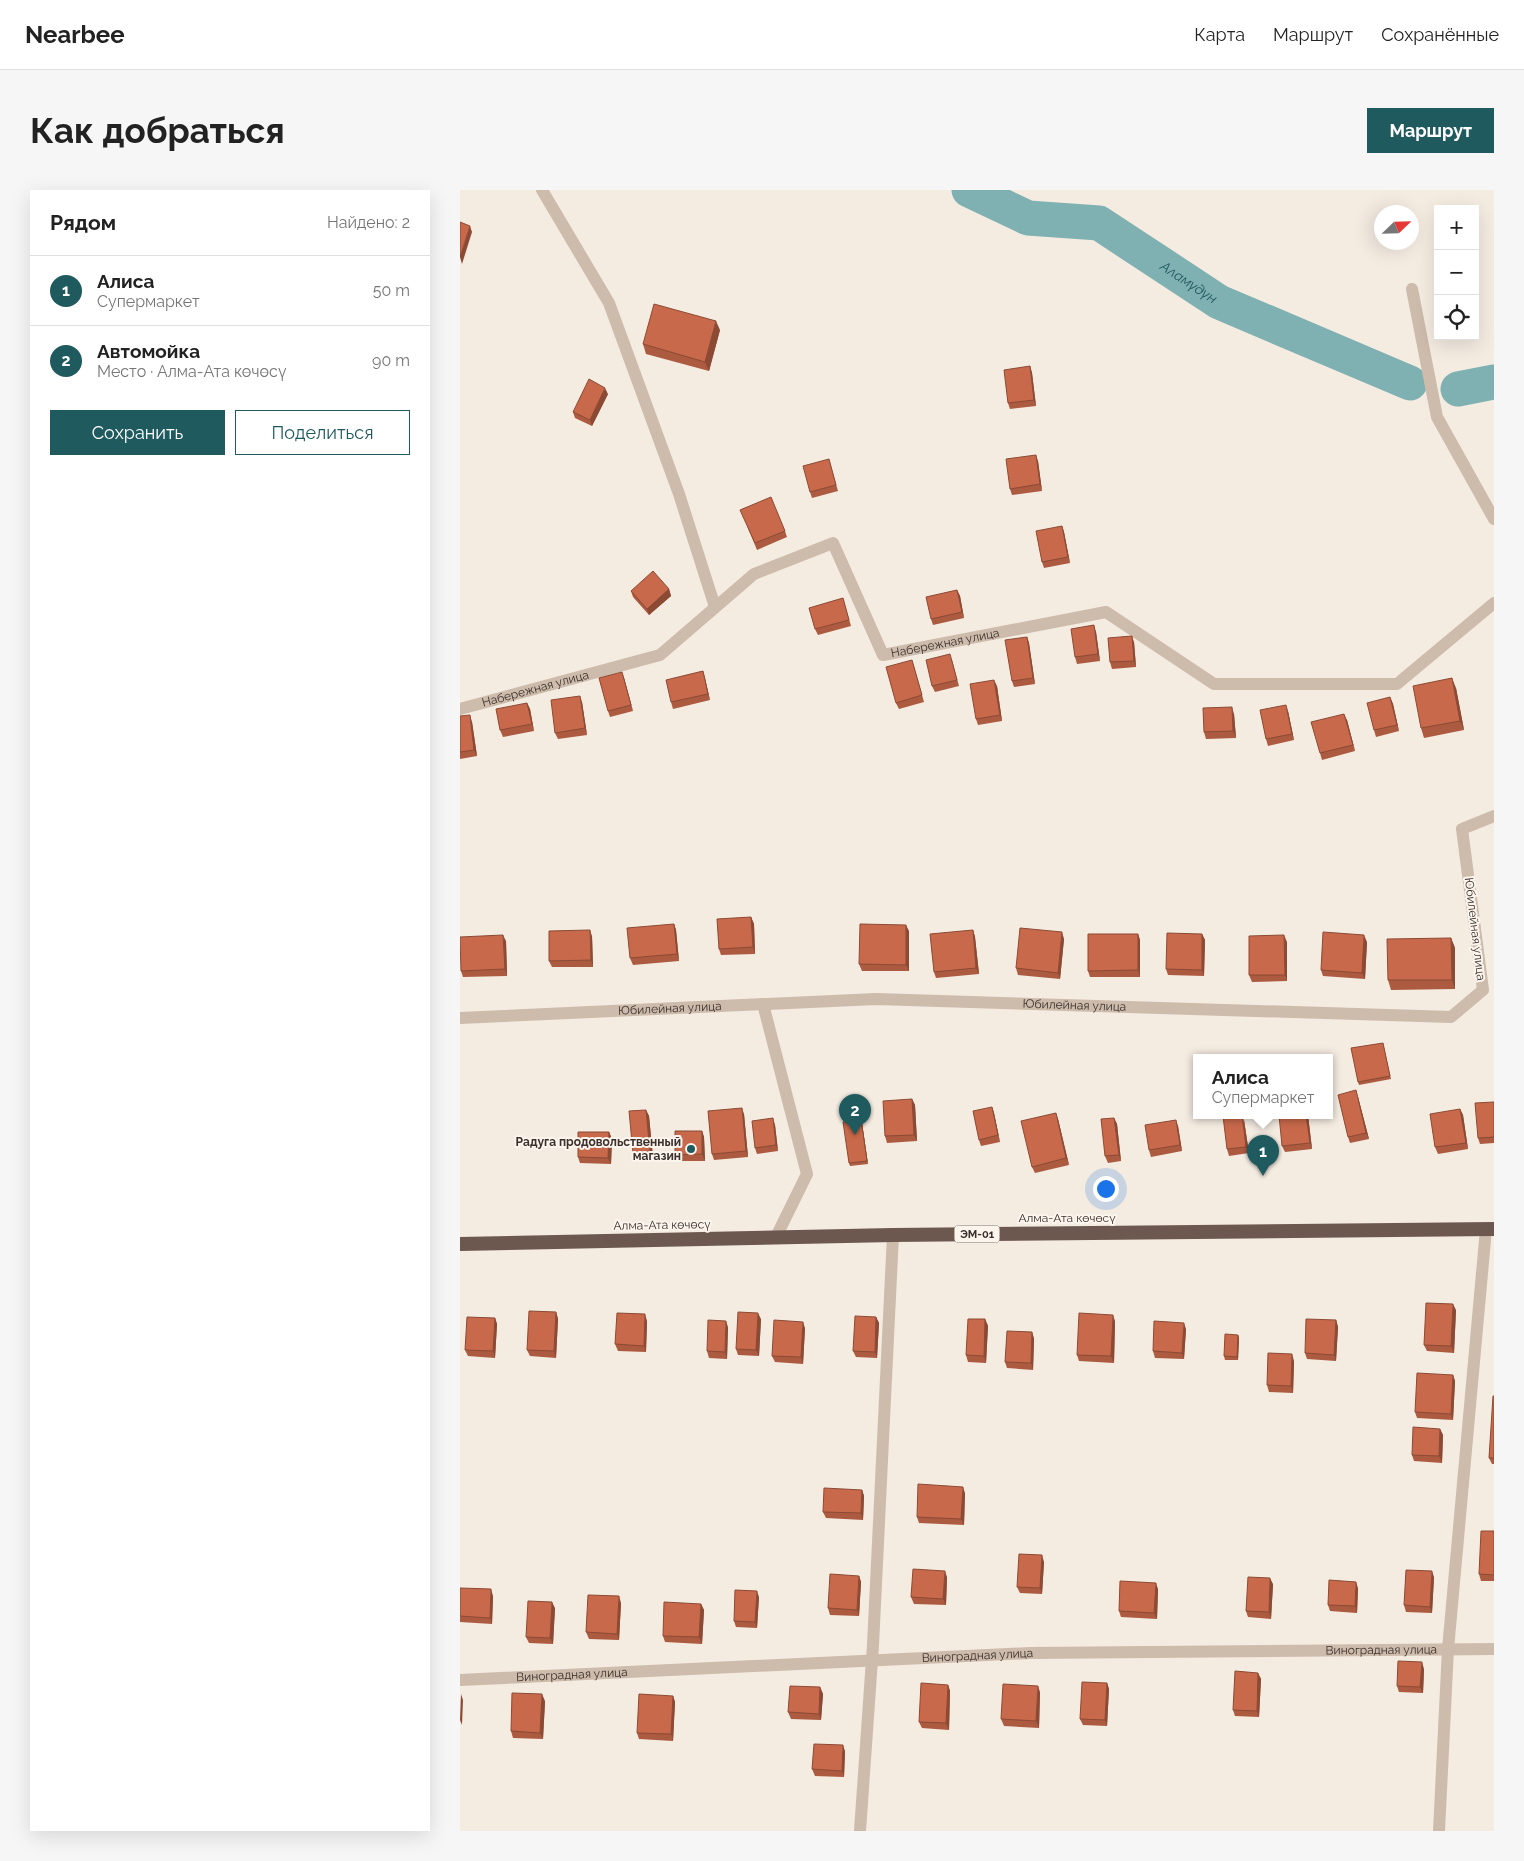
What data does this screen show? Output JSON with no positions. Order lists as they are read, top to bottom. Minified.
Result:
{"streets":{"highway":["Алма-Ата көчөсү","ЭМ-01"],"street":["Набережная улица","Юбилейная улица","Виноградная улица"]},"water":["Аламүдүн"],"places":["Радуга продовольственный магазин"],"north":"top right","page":{"header":"Nearbee","nav":["Карта","Маршрут","Сохранённые"],"buttons":["Маршрут",["Сохранить","Поделиться"]],"title":"Как добраться","heading":["Рядом","Найдено: 2"],"map_buttons":["+","−"],"list":[{"mark":"1","name":"Алиса","note":"Супермаркет","value":"50 m"},{"mark":"2","name":"Автомойка","note":"Место · Алма-Ата көчөсү","value":"90 m"}],"popup":["Алиса","Супермаркет"],"pins":["2","1"]}}
